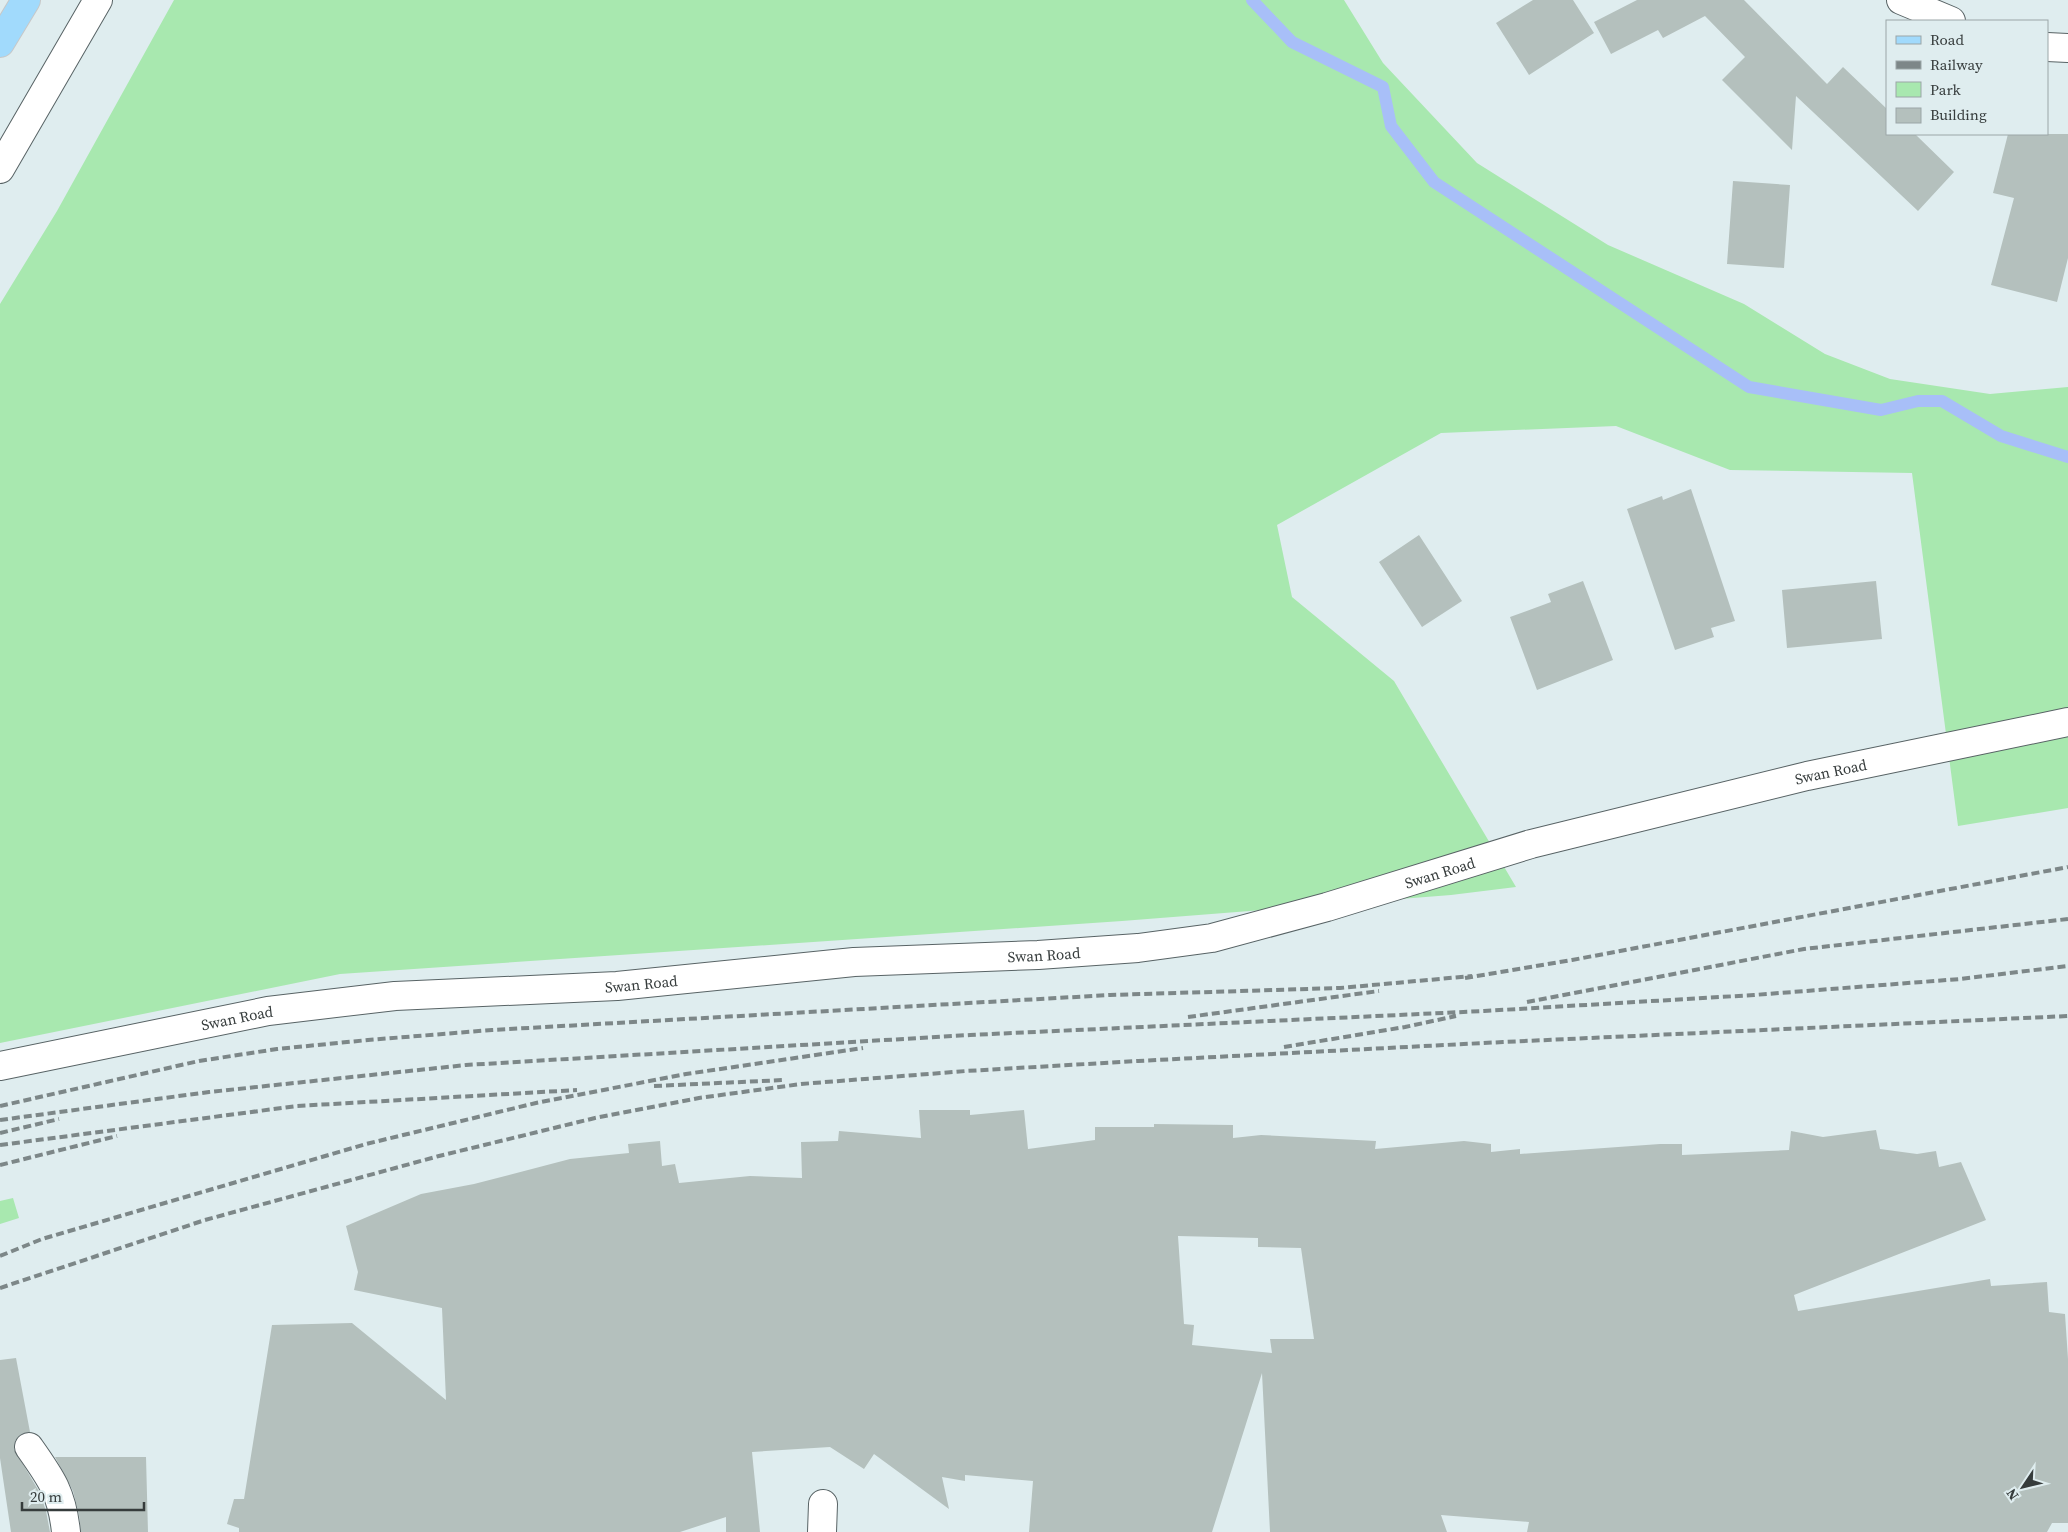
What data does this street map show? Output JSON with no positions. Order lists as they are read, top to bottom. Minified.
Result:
{"streets":{"street":["Swan Road"]},"legend":["Road","Railway","Park","Building"],"scale_bar":"20 m","north":"bottom left"}
